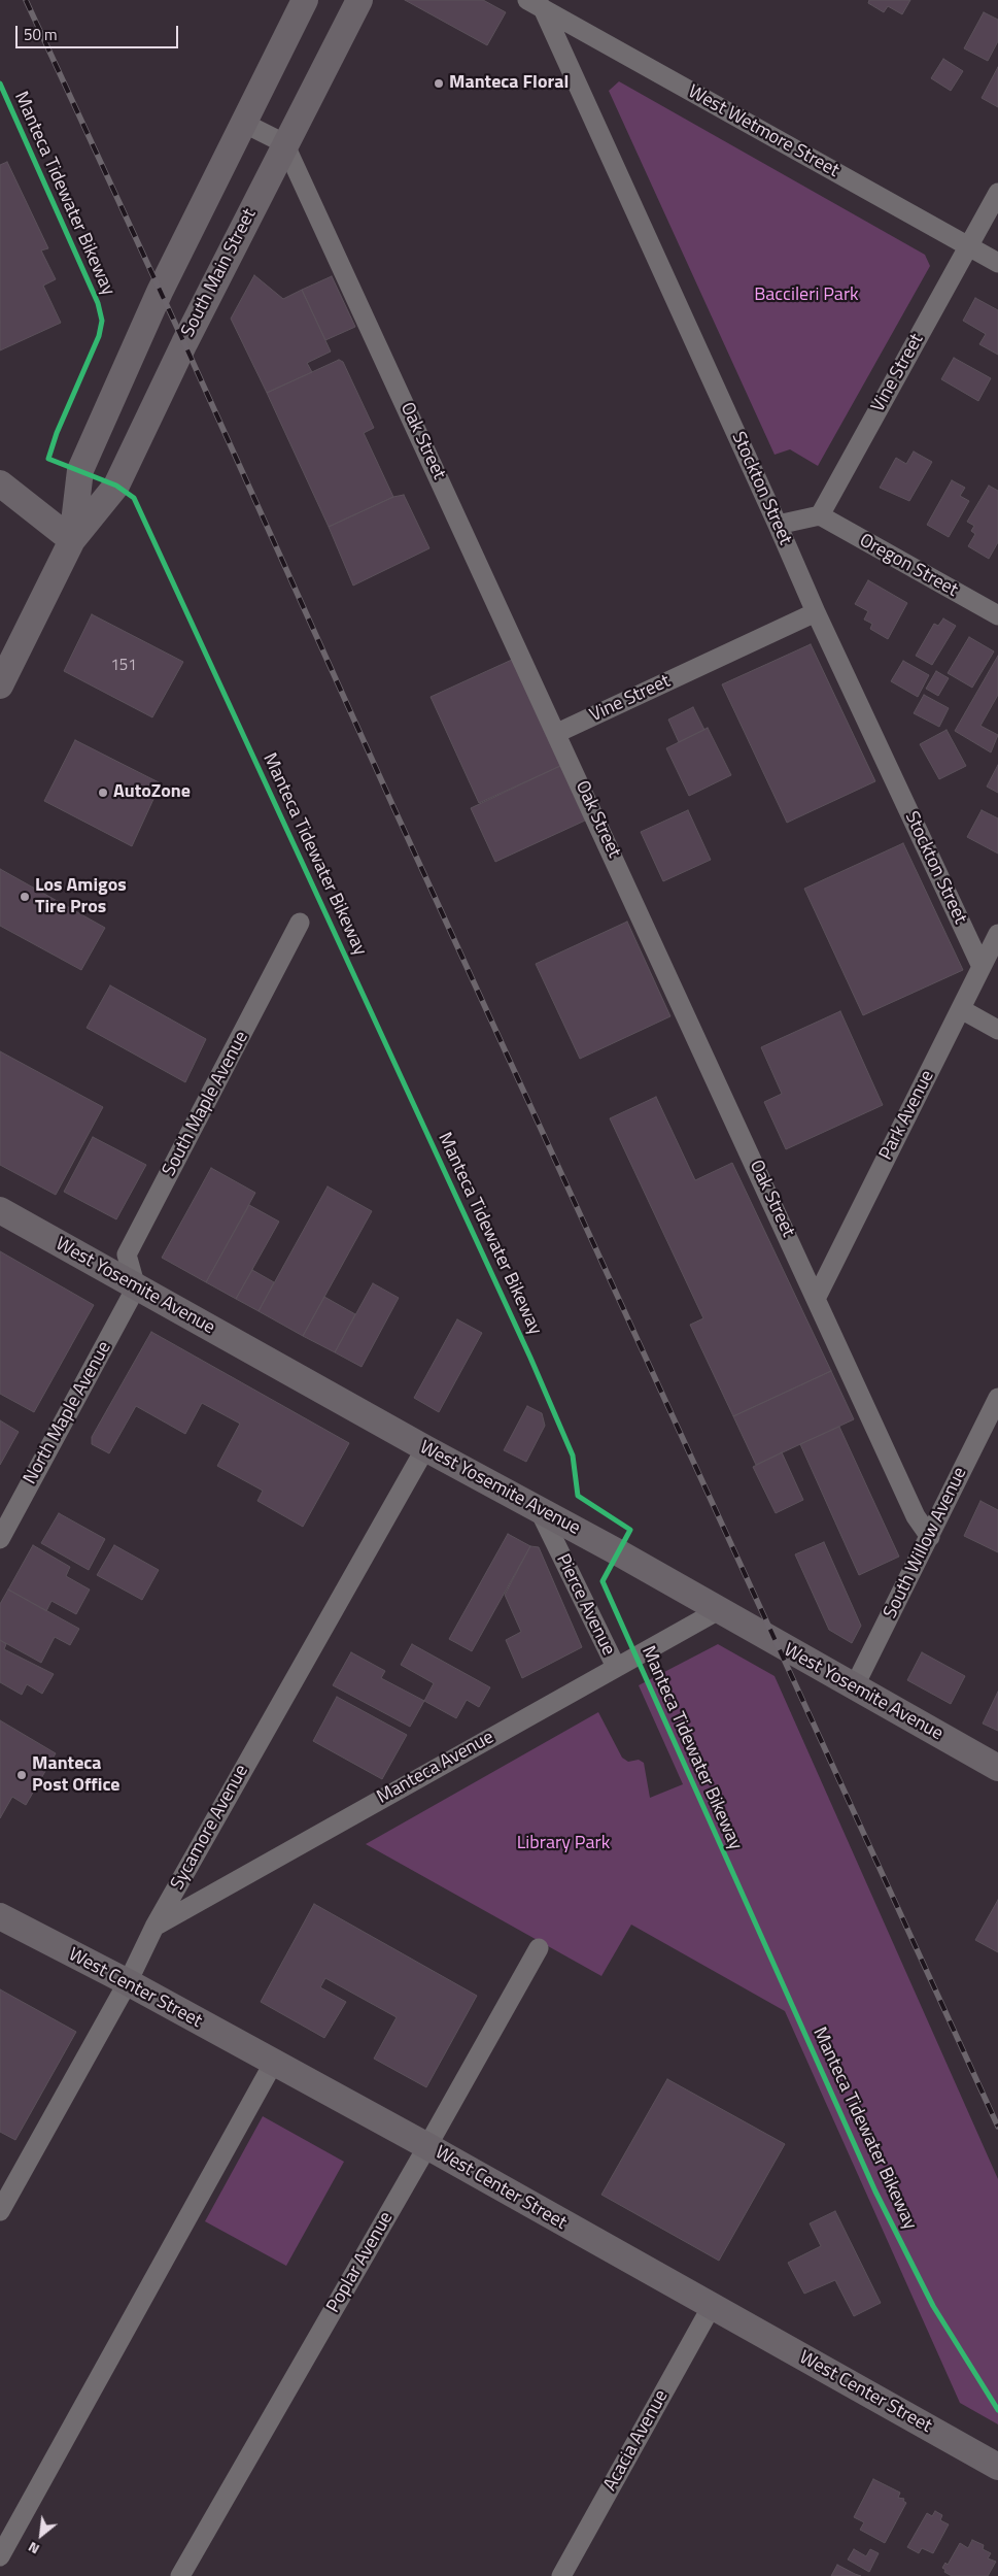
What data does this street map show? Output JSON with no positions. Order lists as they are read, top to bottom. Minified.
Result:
{"streets":{"main road":["South Main Street","West Yosemite Avenue","West Center Street"],"street":["West Wetmore Street","Vine Street","Oak Street","Stockton Street","Oregon Street","South Maple Avenue","Park Avenue","North Maple Avenue","South Willow Avenue","Pierce Avenue","Manteca Avenue","Sycamore Avenue","Poplar Avenue","Acacia Avenue"],"cycle path":["Manteca Tidewater Bikeway"]},"crossings":[["West Wetmore Street","Vine Street"],["West Wetmore Street","Stockton Street"],["South Main Street","Oak Street"],["Vine Street","Oak Street"],["Vine Street","Stockton Street"],["Vine Street","Oregon Street"],["Oak Street","Park Avenue"],["Oak Street","South Willow Avenue"],["Stockton Street","Park Avenue"],["South Maple Avenue","West Yosemite Avenue"],["South Maple Avenue","North Maple Avenue"],["West Yosemite Avenue","North Maple Avenue"],["West Yosemite Avenue","South Willow Avenue"],["West Yosemite Avenue","Pierce Avenue"],["West Yosemite Avenue","Manteca Avenue"],["West Yosemite Avenue","Sycamore Avenue"],["Pierce Avenue","Manteca Avenue"],["Manteca Avenue","Sycamore Avenue"],["Sycamore Avenue","West Center Street"],["West Center Street","Poplar Avenue"],["West Center Street","Acacia Avenue"]],"parks":["Baccileri Park","Library Park"],"places":["Manteca Floral","AutoZone","Los Amigos Tire Pros","Manteca Post Office"],"house_numbers":["151"],"scale_bar":"50 m","north":"bottom left"}
